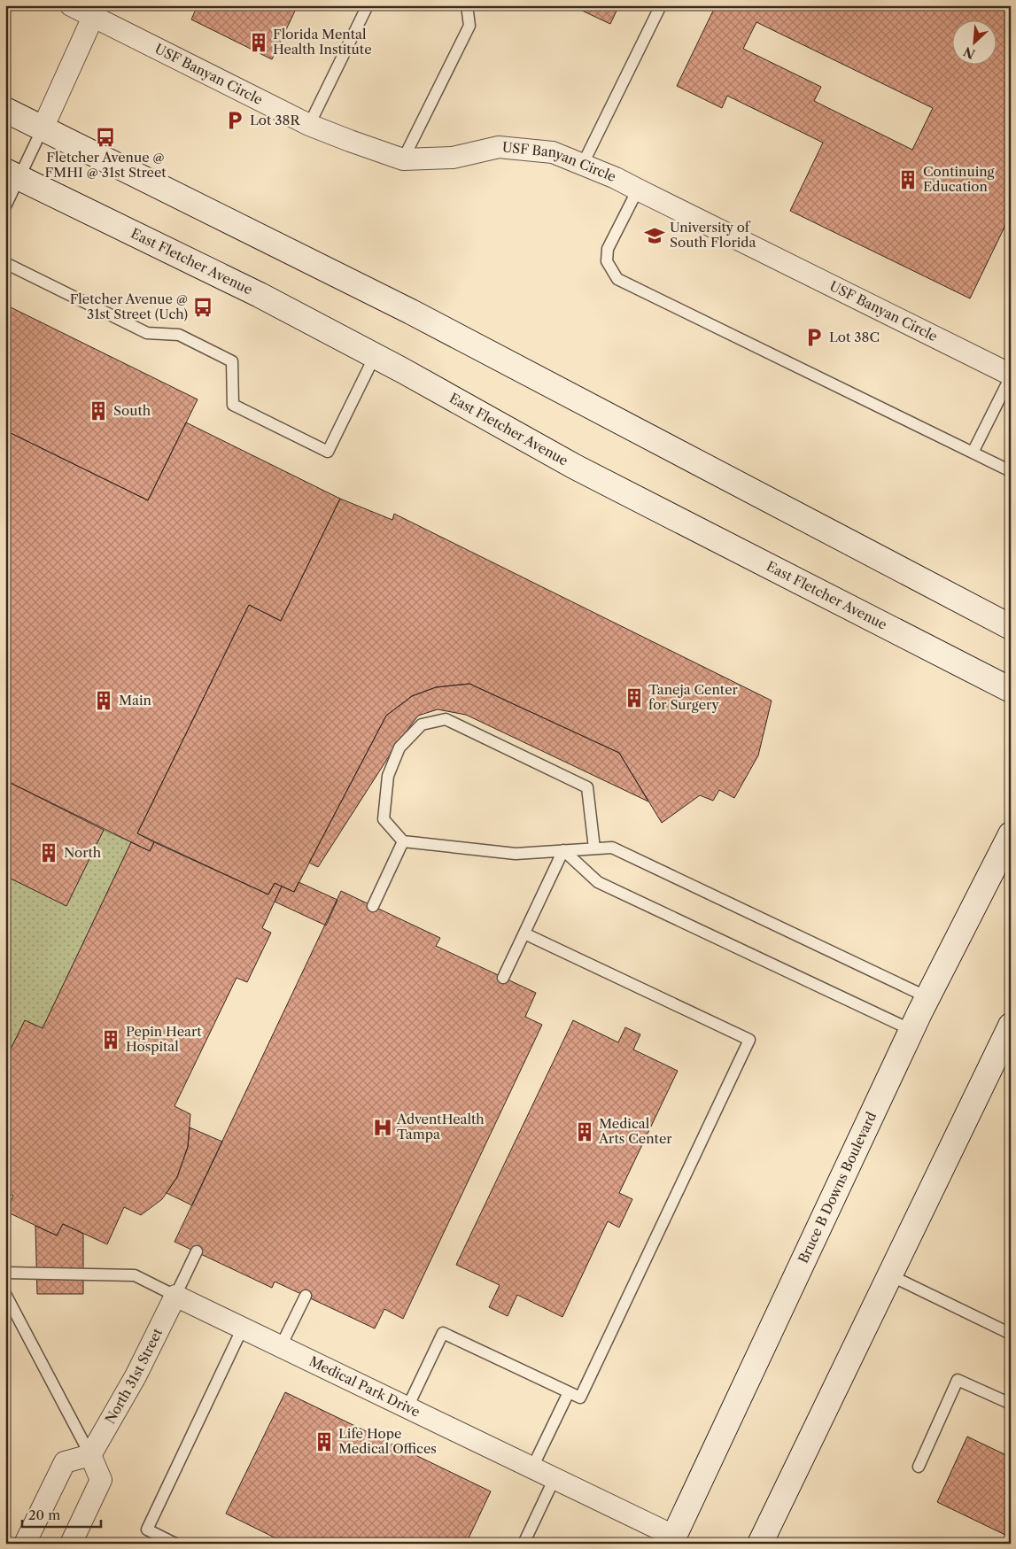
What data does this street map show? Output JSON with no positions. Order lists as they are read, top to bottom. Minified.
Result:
{"streets":{"main road":["East Fletcher Avenue","Bruce B Downs Boulevard"],"street":["USF Banyan Circle","North 31st Street","Medical Park Drive"]},"crossings":[["Bruce B Downs Boulevard","Medical Park Drive"],["North 31st Street","Medical Park Drive"]],"places":{"building":["Florida Mental Health Institute","Continuing Education","South","Taneja Center for Surgery","Main","North","Pepin Heart Hospital","Medical Arts Center","Life Hope Medical Offices"],"parking":["Lot 38R","Lot 38C"],"bus stop":["Fletcher Avenue @ FMHI @ 31st Street","Fletcher Avenue @ 31st Street (Uch)"],"school or university":["University of South Florida"],"hospital":["AdventHealth Tampa"]},"scale_bar":"20 m","north":"bottom left"}
